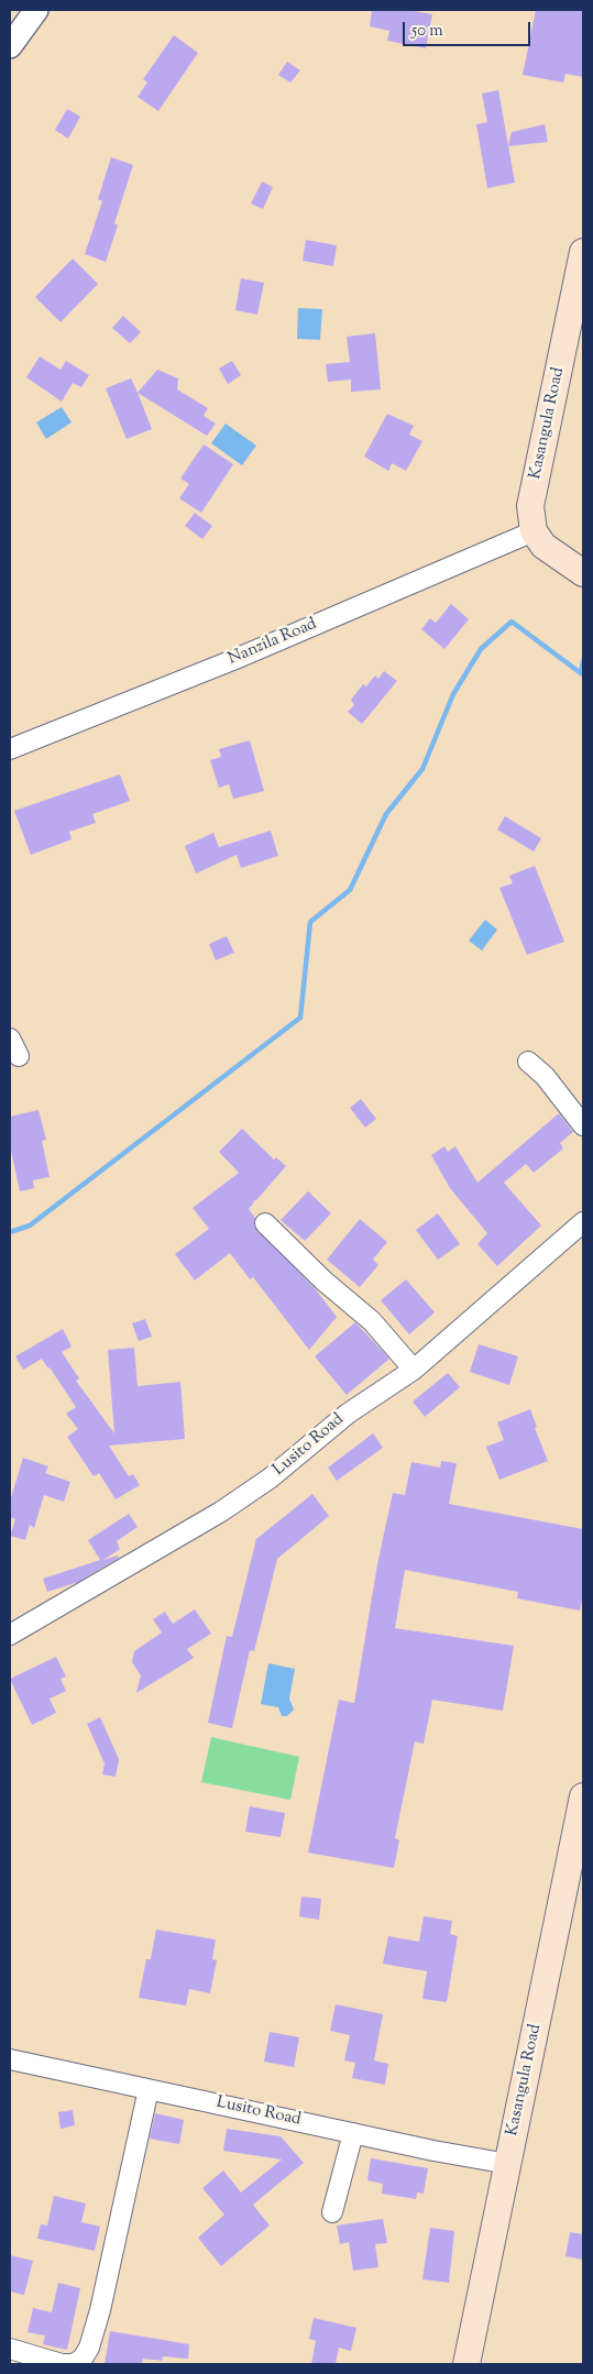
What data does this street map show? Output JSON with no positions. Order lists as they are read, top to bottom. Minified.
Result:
{"streets":{"main road":["Kasangula Road"],"street":["Nanzila Road","Lusito Road"]},"crossings":[["Kasangula Road","Nanzila Road"],["Kasangula Road","Lusito Road"]],"scale_bar":"50 m"}
